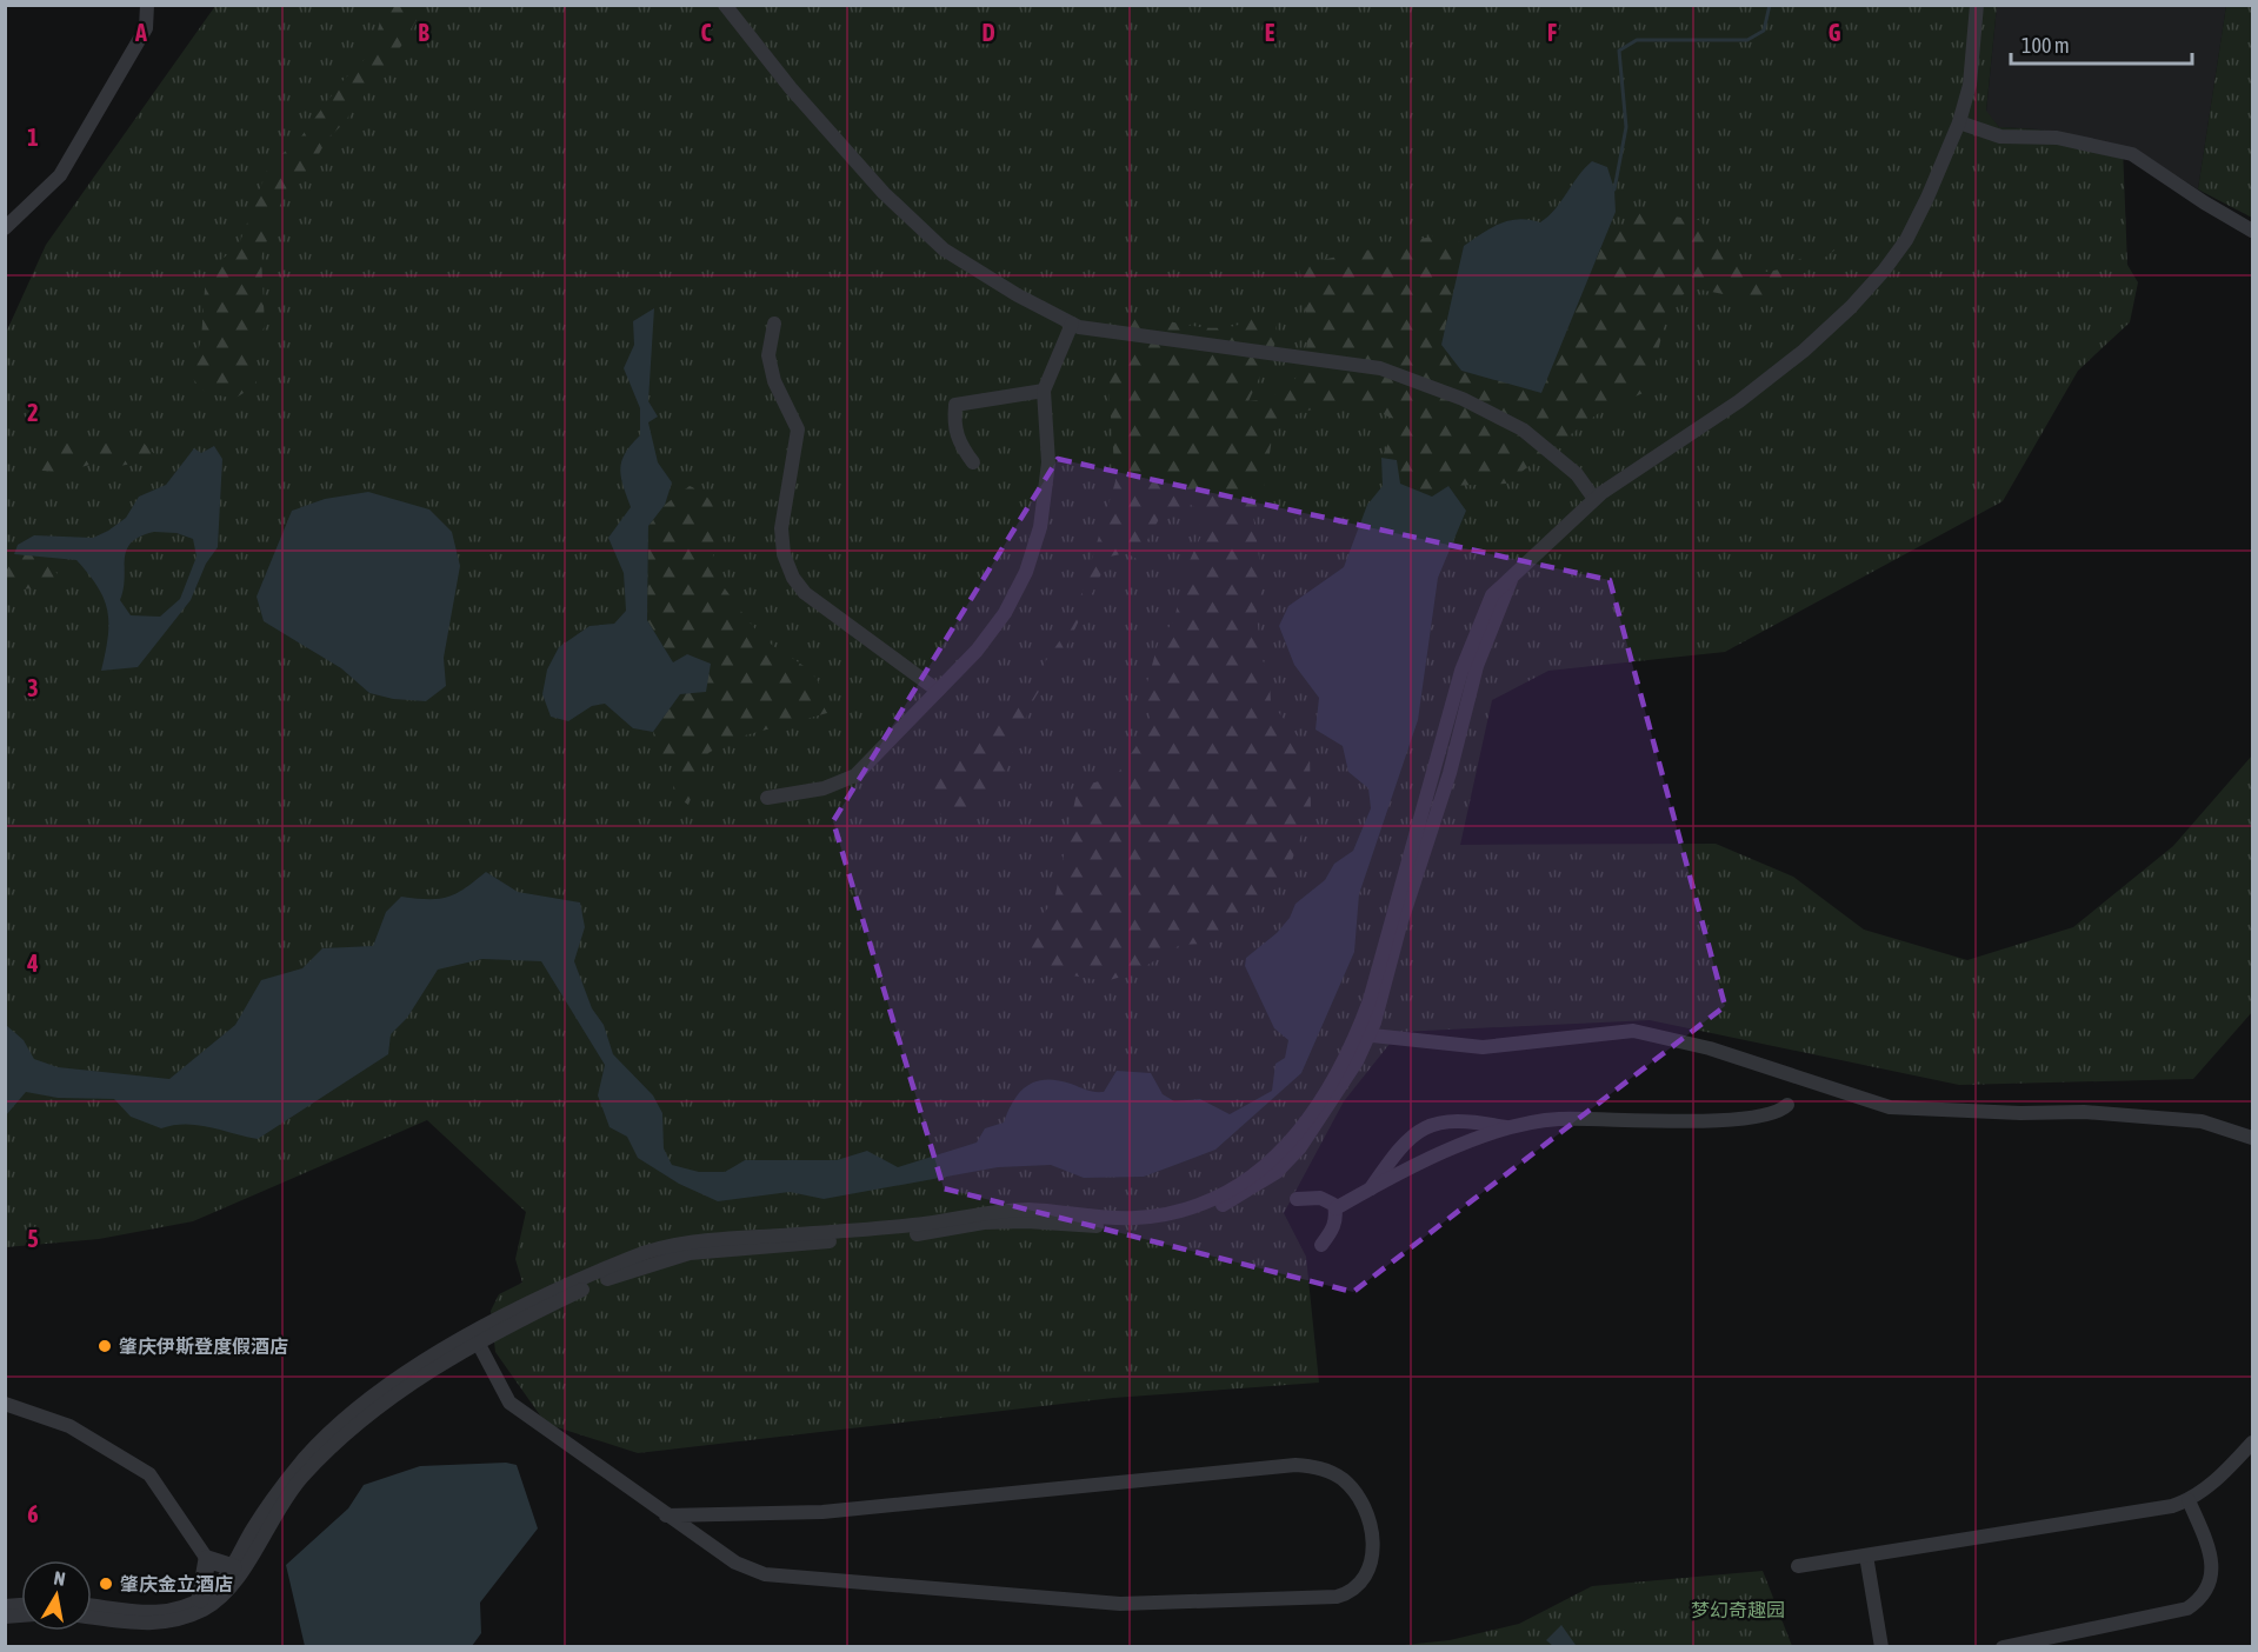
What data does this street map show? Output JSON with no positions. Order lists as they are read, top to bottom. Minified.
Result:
{"parks":["梦幻奇趣园"],"places":["肇庆伊斯登度假酒店","肇庆金立酒店"],"scale_bar":"100 m","north":"top","grid":{"columns":["A","B","C","D","E","F","G"],"rows":["1","2","3","4","5","6"]}}
